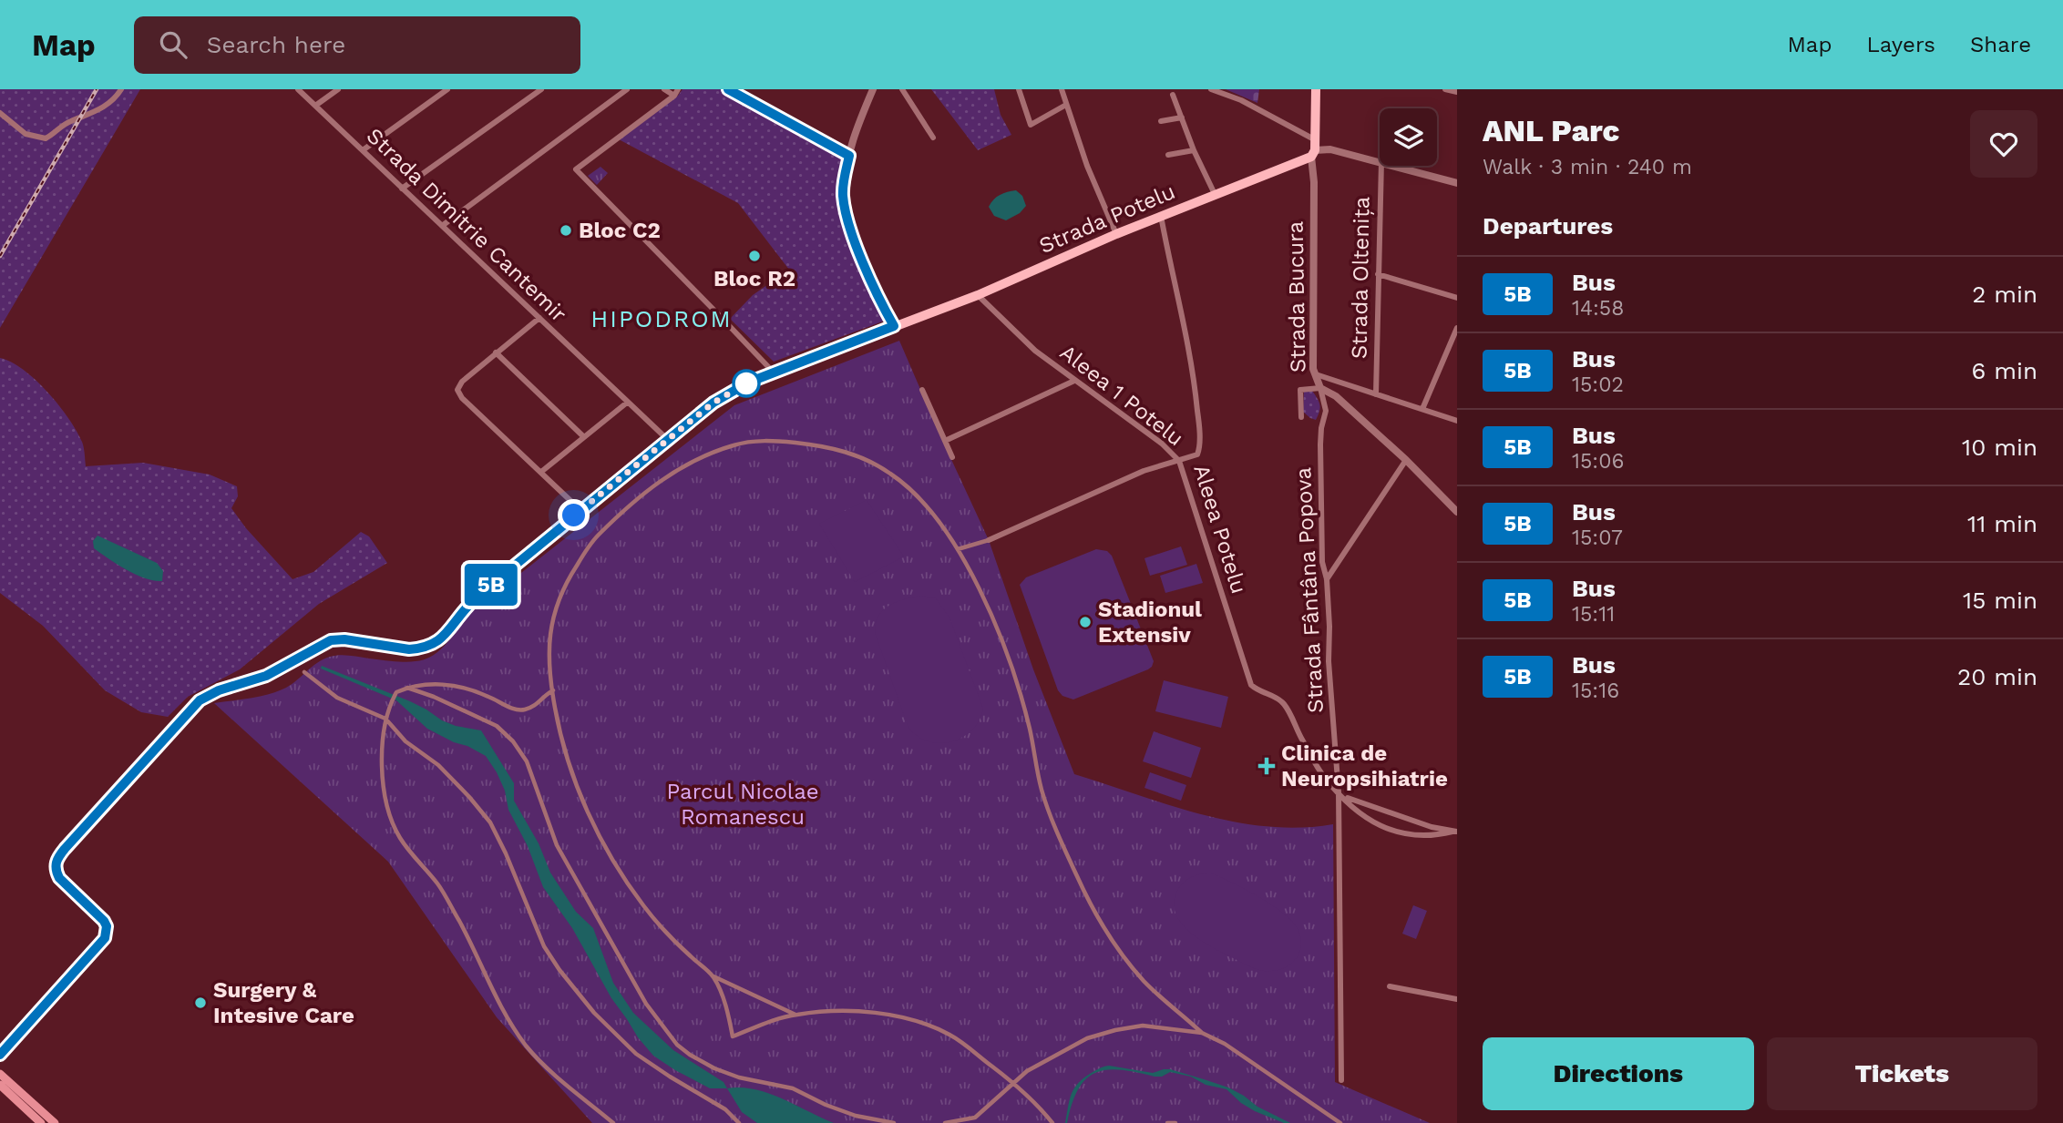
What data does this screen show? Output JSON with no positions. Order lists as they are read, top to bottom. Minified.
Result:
{"streets":{"main road":["Strada Potelu","Strada Bucura"],"street":["Strada Dimitrie Cantemir","Strada Oltenița","Aleea 1 Potelu","Aleea Potelu","Strada Fântâna Popova"]},"crossings":[["Strada Potelu","Strada Dimitrie Cantemir"],["Strada Potelu","Strada Bucura"],["Strada Potelu","Aleea 1 Potelu"],["Strada Potelu","Aleea Potelu"],["Strada Bucura","Strada Fântâna Popova"],["Aleea 1 Potelu","Aleea Potelu"],["Aleea Potelu","Strada Fântâna Popova"]],"districts":["HIPODROM"],"parks":["Parcul Nicolae Romanescu"],"places":{"other":["Bloc C2","Bloc R2","Stadionul Extensiv","Surgery & Intesive Care"],"health":["Clinica de Neuropsihiatrie"]},"lines":["bus line 5B"],"page":{"header":"Map","search":"Search here","nav":["Map","Layers","Share"],"on_map":"5B","heading":[["ANL Parc","Walk · 3 min · 240 m"],"Departures"],"list":[{"mark":"5B","name":"Bus","note":"14:58","value":"2 min"},{"mark":"5B","name":"Bus","note":"15:02","value":"6 min"},{"mark":"5B","name":"Bus","note":"15:06","value":"10 min"},{"mark":"5B","name":"Bus","note":"15:07","value":"11 min"},{"mark":"5B","name":"Bus","note":"15:11","value":"15 min"},{"mark":"5B","name":"Bus","note":"15:16","value":"20 min"}],"buttons":["Directions","Tickets"]}}
